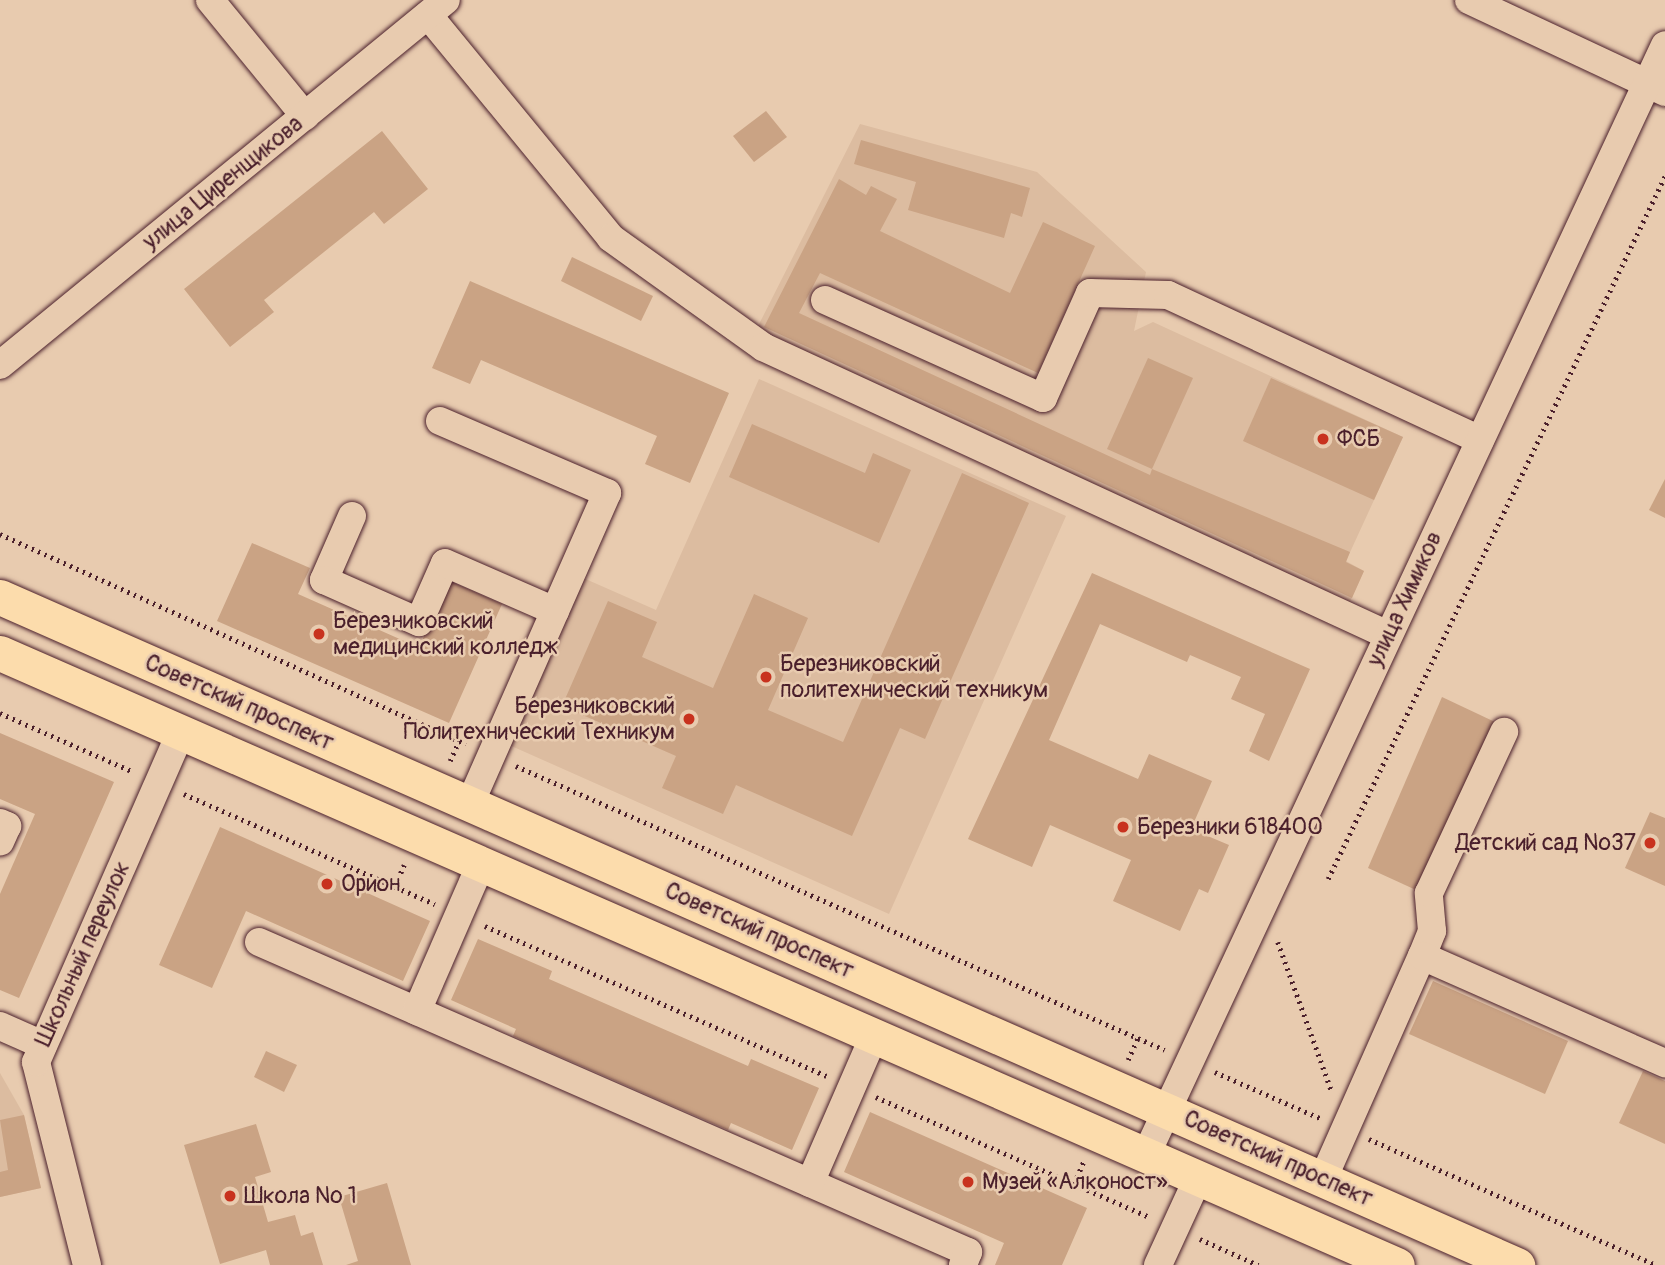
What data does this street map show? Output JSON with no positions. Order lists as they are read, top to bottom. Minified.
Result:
{"streets":{"main road":["Советский проспект"],"street":["улица Циренщикова","улица Химиков","Школьный переулок"]},"crossings":[["улица Химиков","Советский проспект"]],"places":["ФСБ","Березниковский медицинский колледж","Березниковский политехнический техникум","Березниковский Политехнический Техникум","Березники 618400","Детский сад №37","Орион","Музей «Алконост»","Школа № 1"]}
